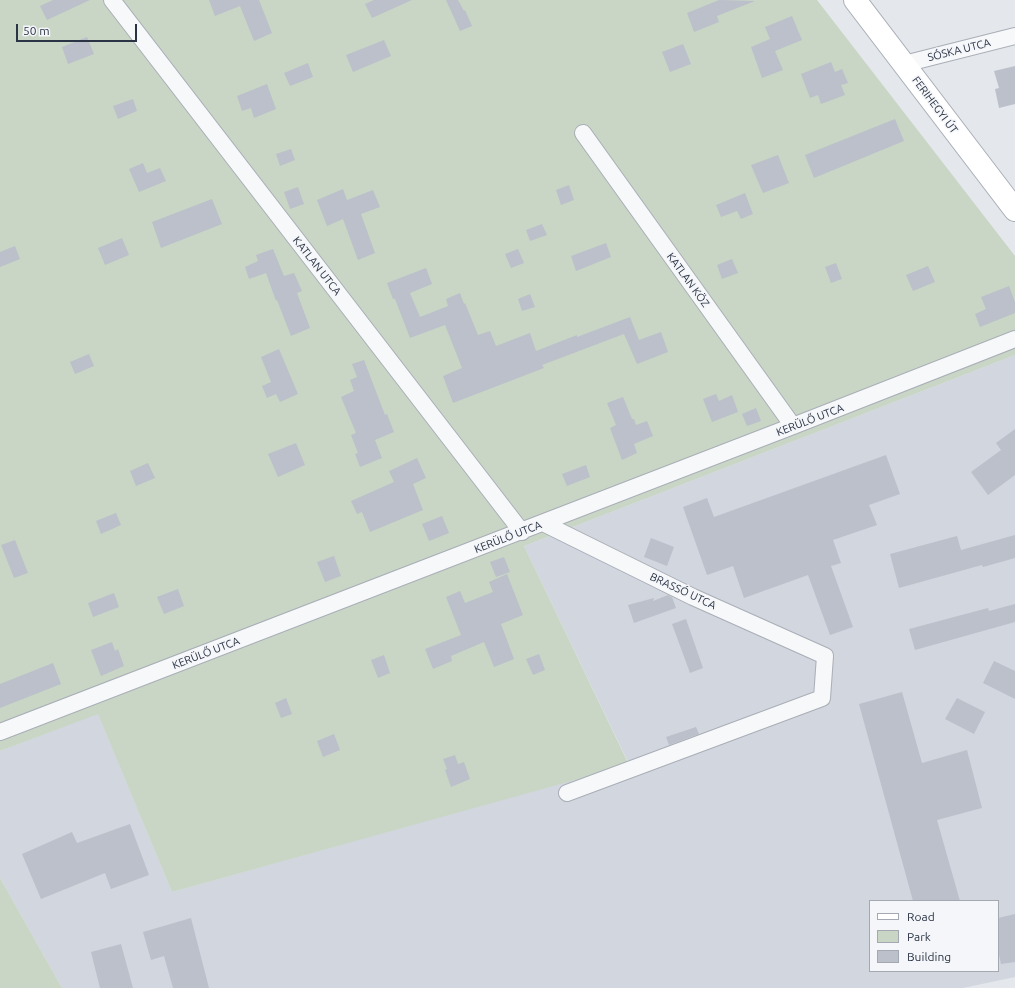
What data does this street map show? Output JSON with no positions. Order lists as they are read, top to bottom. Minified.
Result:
{"streets":{"main road":["FERIHEGYI ÚT"],"street":["SÓSKA UTCA","KATLAN UTCA","KATLAN KÖZ","KERÜLŐ UTCA","BRASSÓ UTCA"]},"crossings":[["SÓSKA UTCA","FERIHEGYI ÚT"],["KATLAN UTCA","KERÜLŐ UTCA"],["KATLAN KÖZ","KERÜLŐ UTCA"],["KERÜLŐ UTCA","BRASSÓ UTCA"]],"legend":["Road","Park","Building"],"scale_bar":"50 m"}
